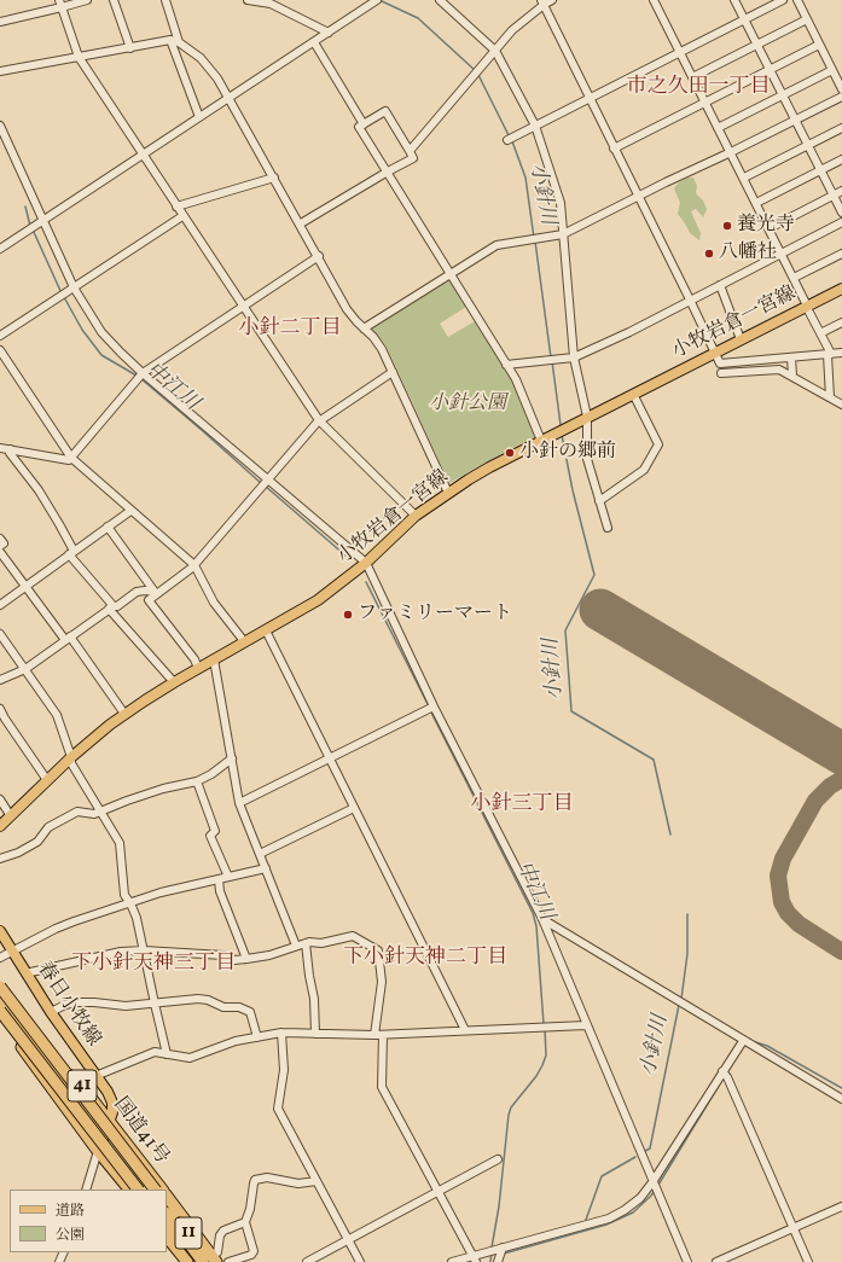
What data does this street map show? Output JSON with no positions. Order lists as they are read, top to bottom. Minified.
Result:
{"streets":{"highway":["41","国道41号","11"],"main road":["小牧岩倉一宮線","春日小牧線"]},"crossings":[["春日小牧線","41"],["春日小牧線","国道41号"],["国道41号","11"]],"districts":["市之久田一丁目","小針二丁目","小針三丁目","下小針天神二丁目","下小針天神三丁目"],"water":["小針川","中江川"],"parks":["小針公園"],"places":["養光寺","八幡社","小針の郷前","ファミリーマート"],"legend":["道路","公園"]}
